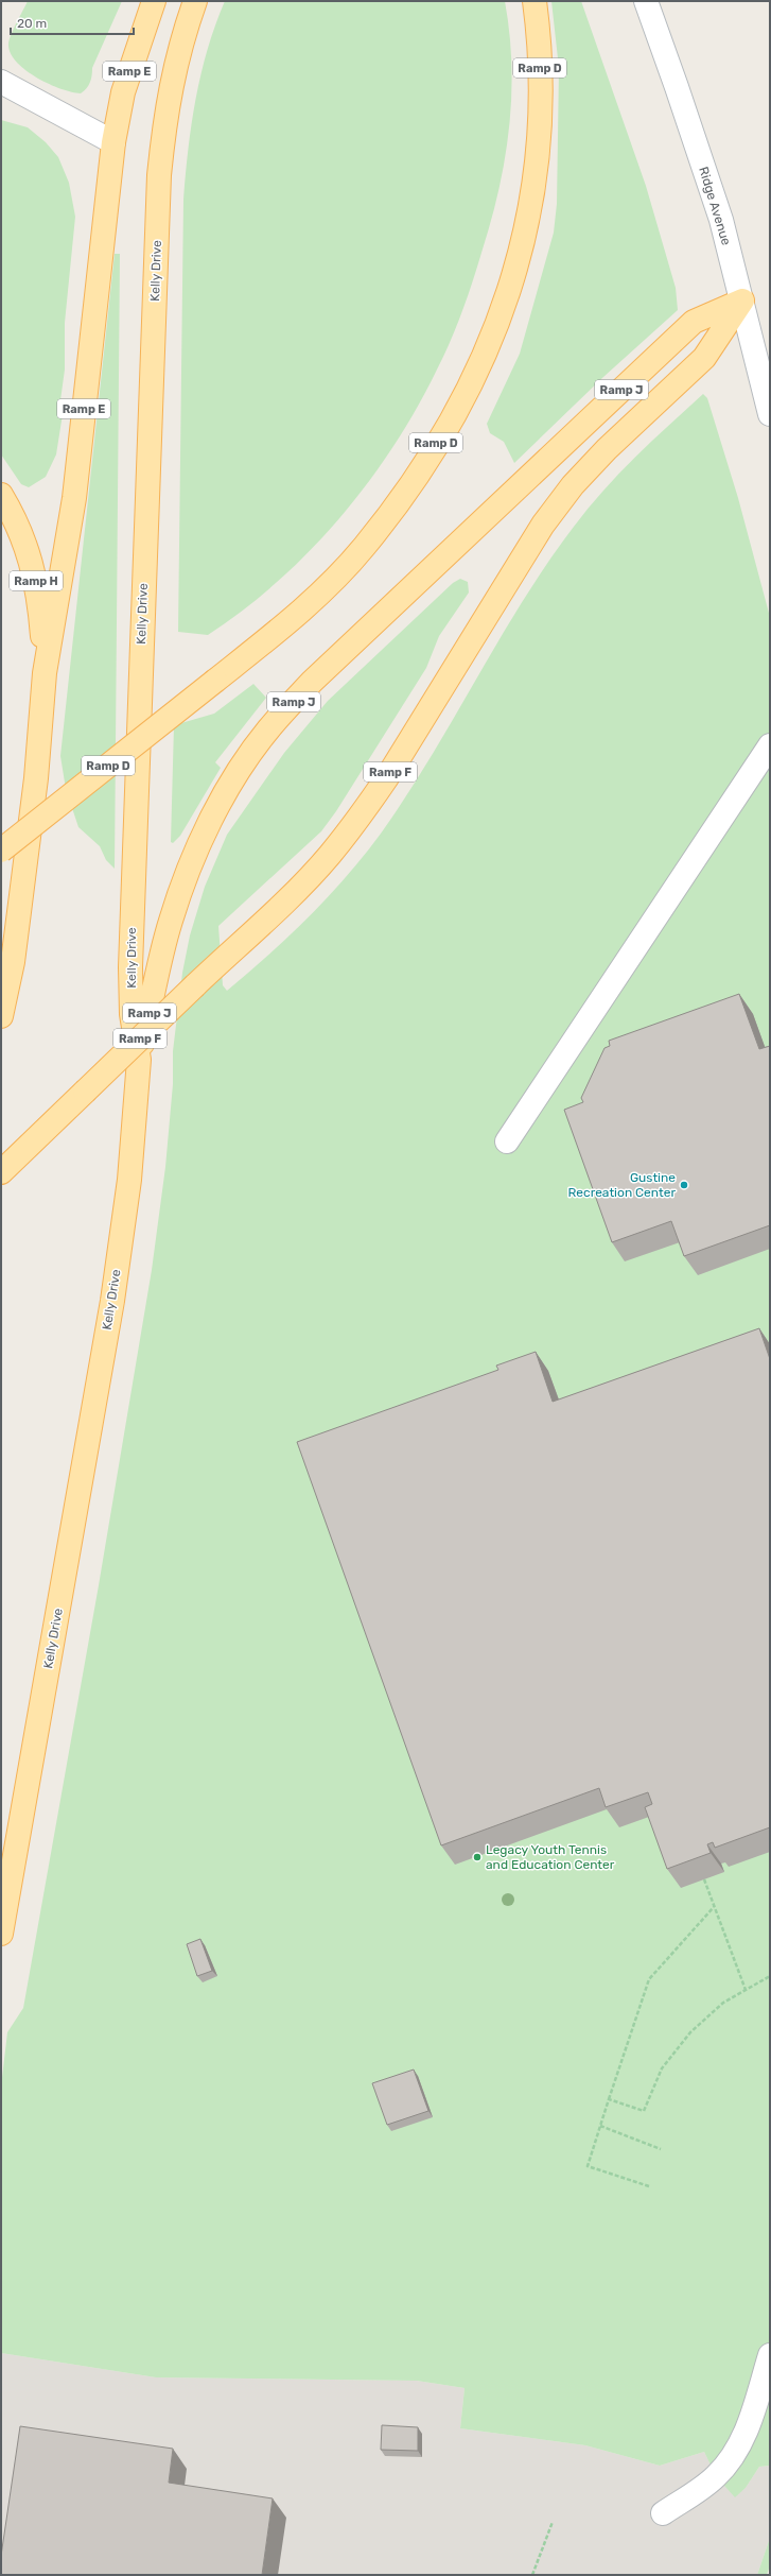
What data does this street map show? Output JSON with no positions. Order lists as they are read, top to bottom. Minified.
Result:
{"streets":{"main road":["Ramp D","Ramp E","Ridge Avenue","Kelly Drive","Ramp J","Ramp H","Ramp F"]},"crossings":[["Ramp E","Ramp H"],["Ridge Avenue","Ramp J"],["Ridge Avenue","Ramp F"],["Kelly Drive","Ramp J"],["Ramp J","Ramp F"]],"places":["Gustine Recreation Center","Legacy Youth Tennis and Education Center"],"scale_bar":"20 m"}
